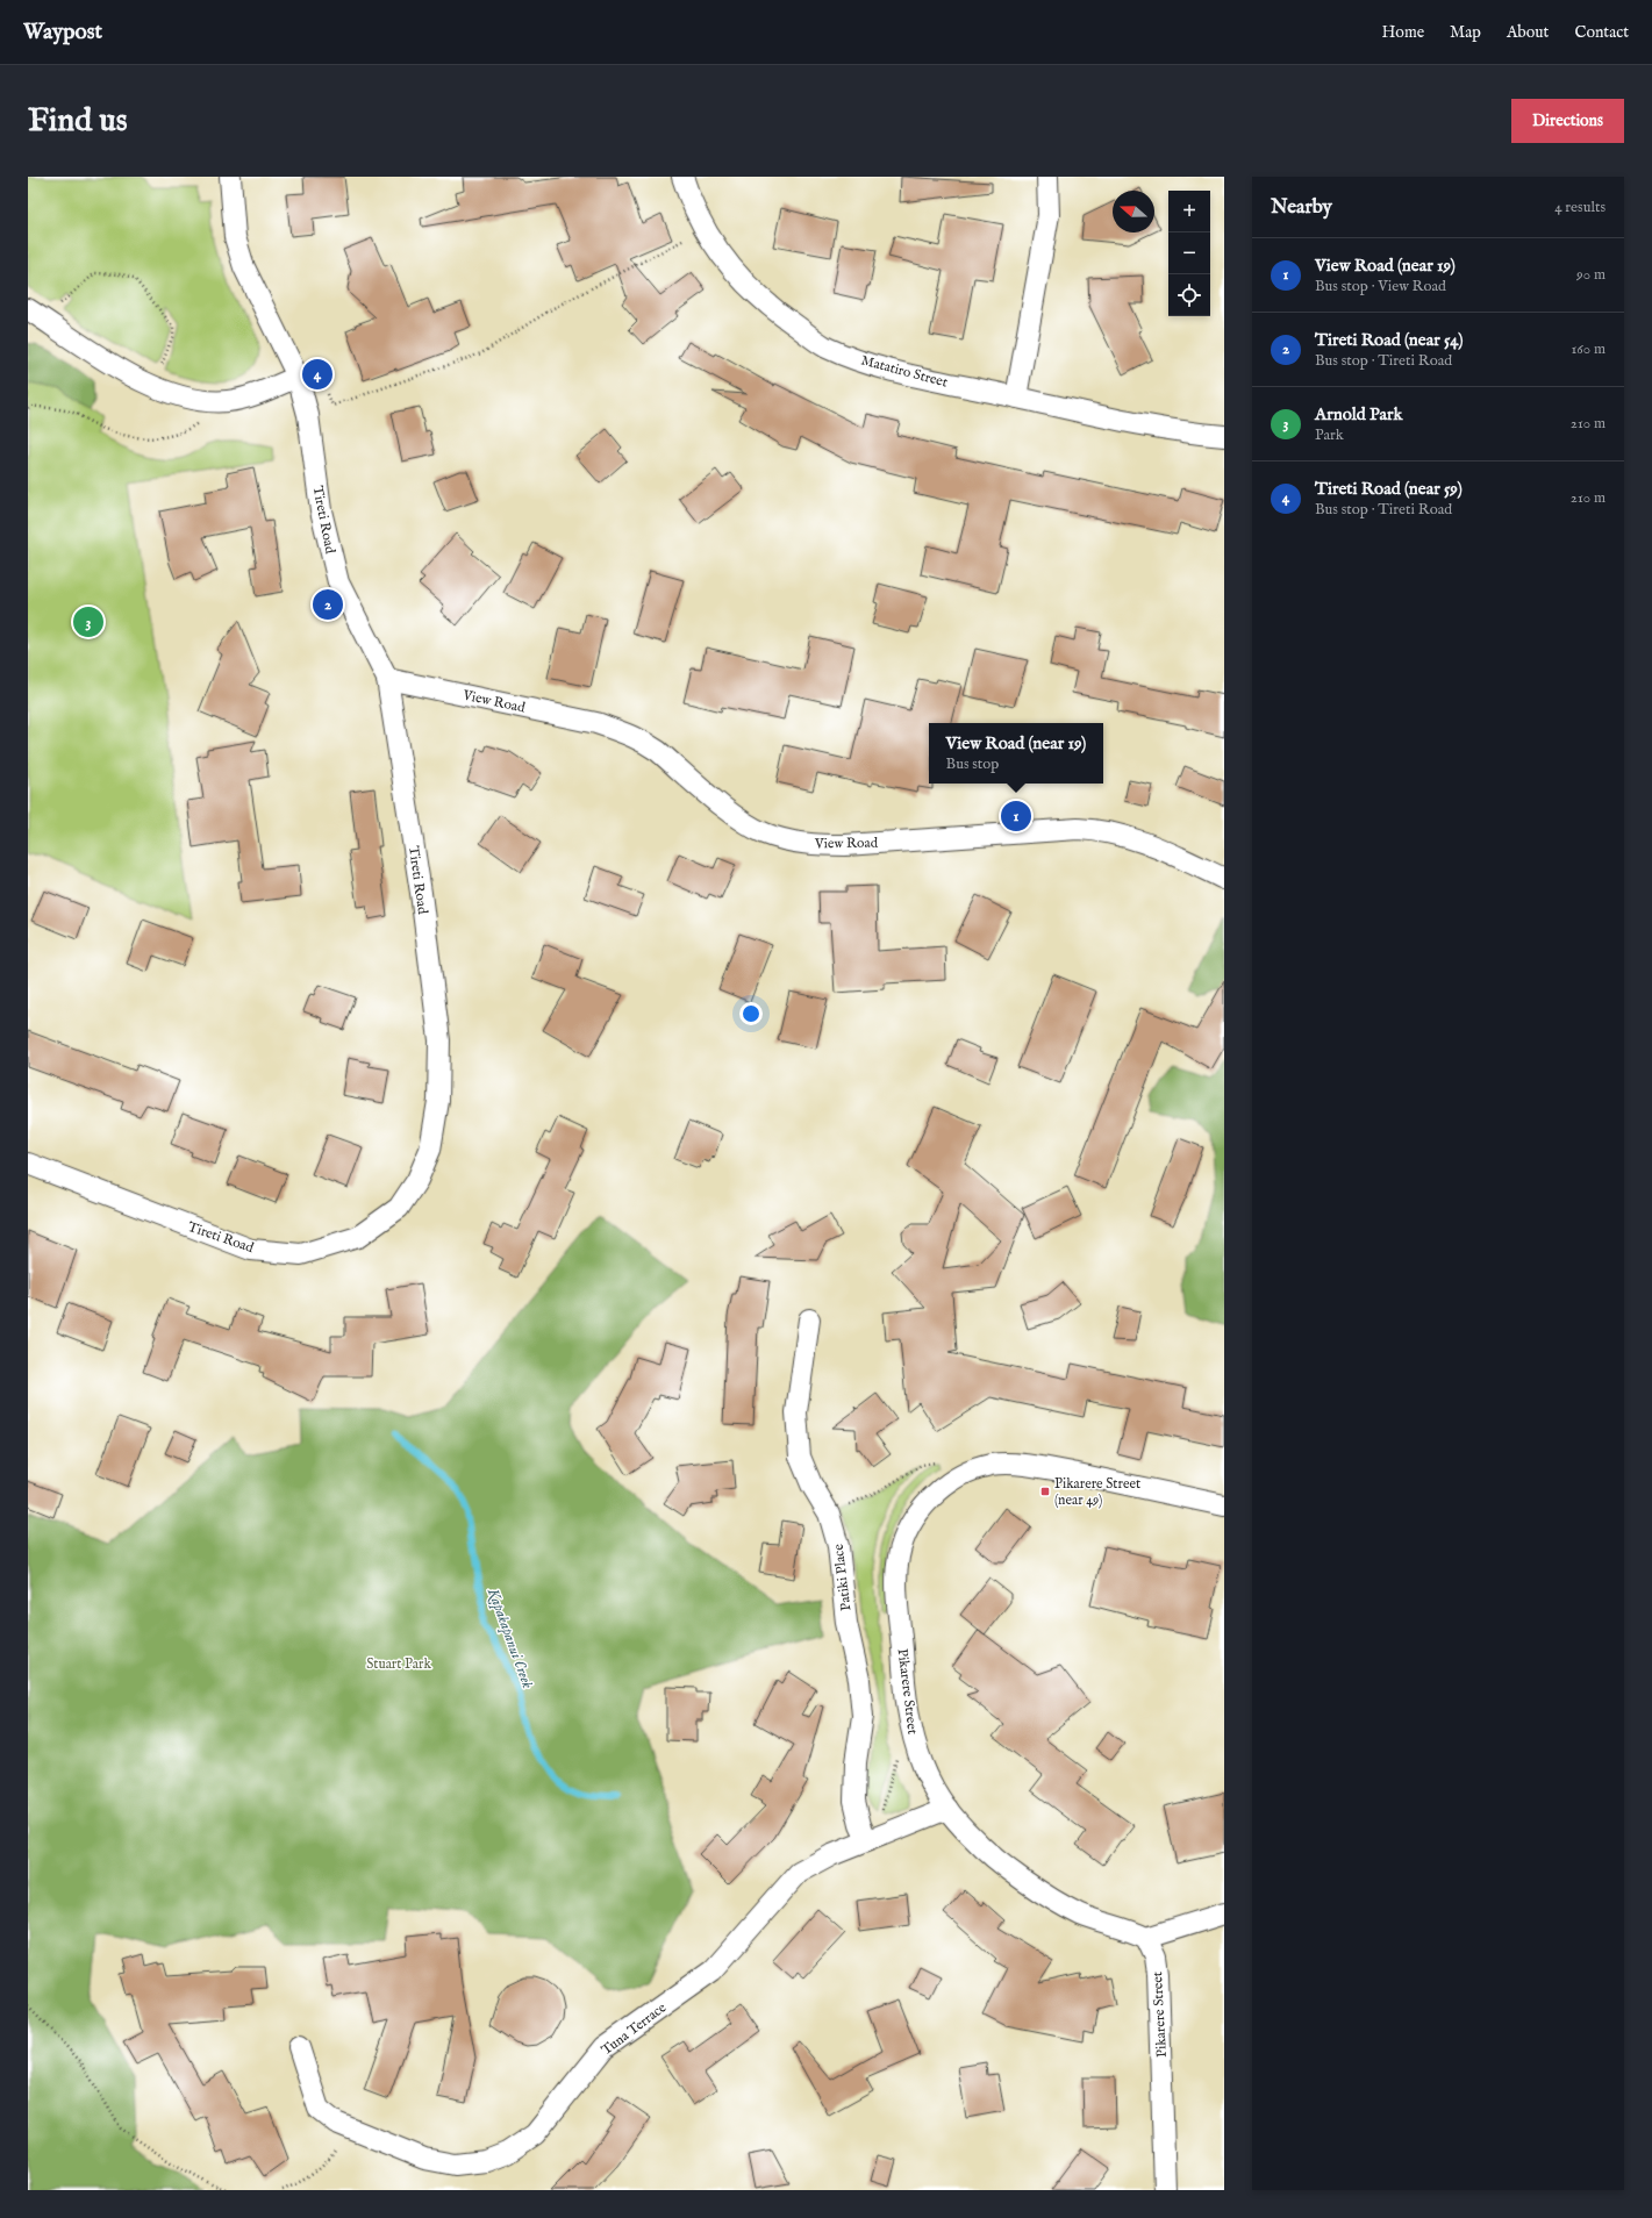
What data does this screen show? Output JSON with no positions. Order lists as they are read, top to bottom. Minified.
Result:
{"streets":{"street":["Matatiro Street","Tireti Road","View Road","Patiki Place","Pikarere Street","Tuna Terrace"]},"crossings":[["Tireti Road","View Road"],["Patiki Place","Tuna Terrace"],["Pikarere Street","Tuna Terrace"]],"water":["Kapakapanui Creek"],"parks":["Stuart Park"],"places":{"transit":["Pikarere Street (near 49)"]},"north":"left","page":{"header":"Waypost","nav":["Home","Map","About","Contact"],"buttons":"Directions","title":"Find us","heading":["Nearby","4 results"],"map_buttons":["+","−"],"list":[{"mark":"1","name":"View Road (near 19)","note":"Bus stop · View Road","value":"90 m"},{"mark":"2","name":"Tireti Road (near 54)","note":"Bus stop · Tireti Road","value":"160 m"},{"mark":"3","name":"Arnold Park","note":"Park","value":"210 m"},{"mark":"4","name":"Tireti Road (near 59)","note":"Bus stop · Tireti Road","value":"210 m"}],"pins":["4","2","3","1"],"popup":["View Road (near 19)","Bus stop"]}}
